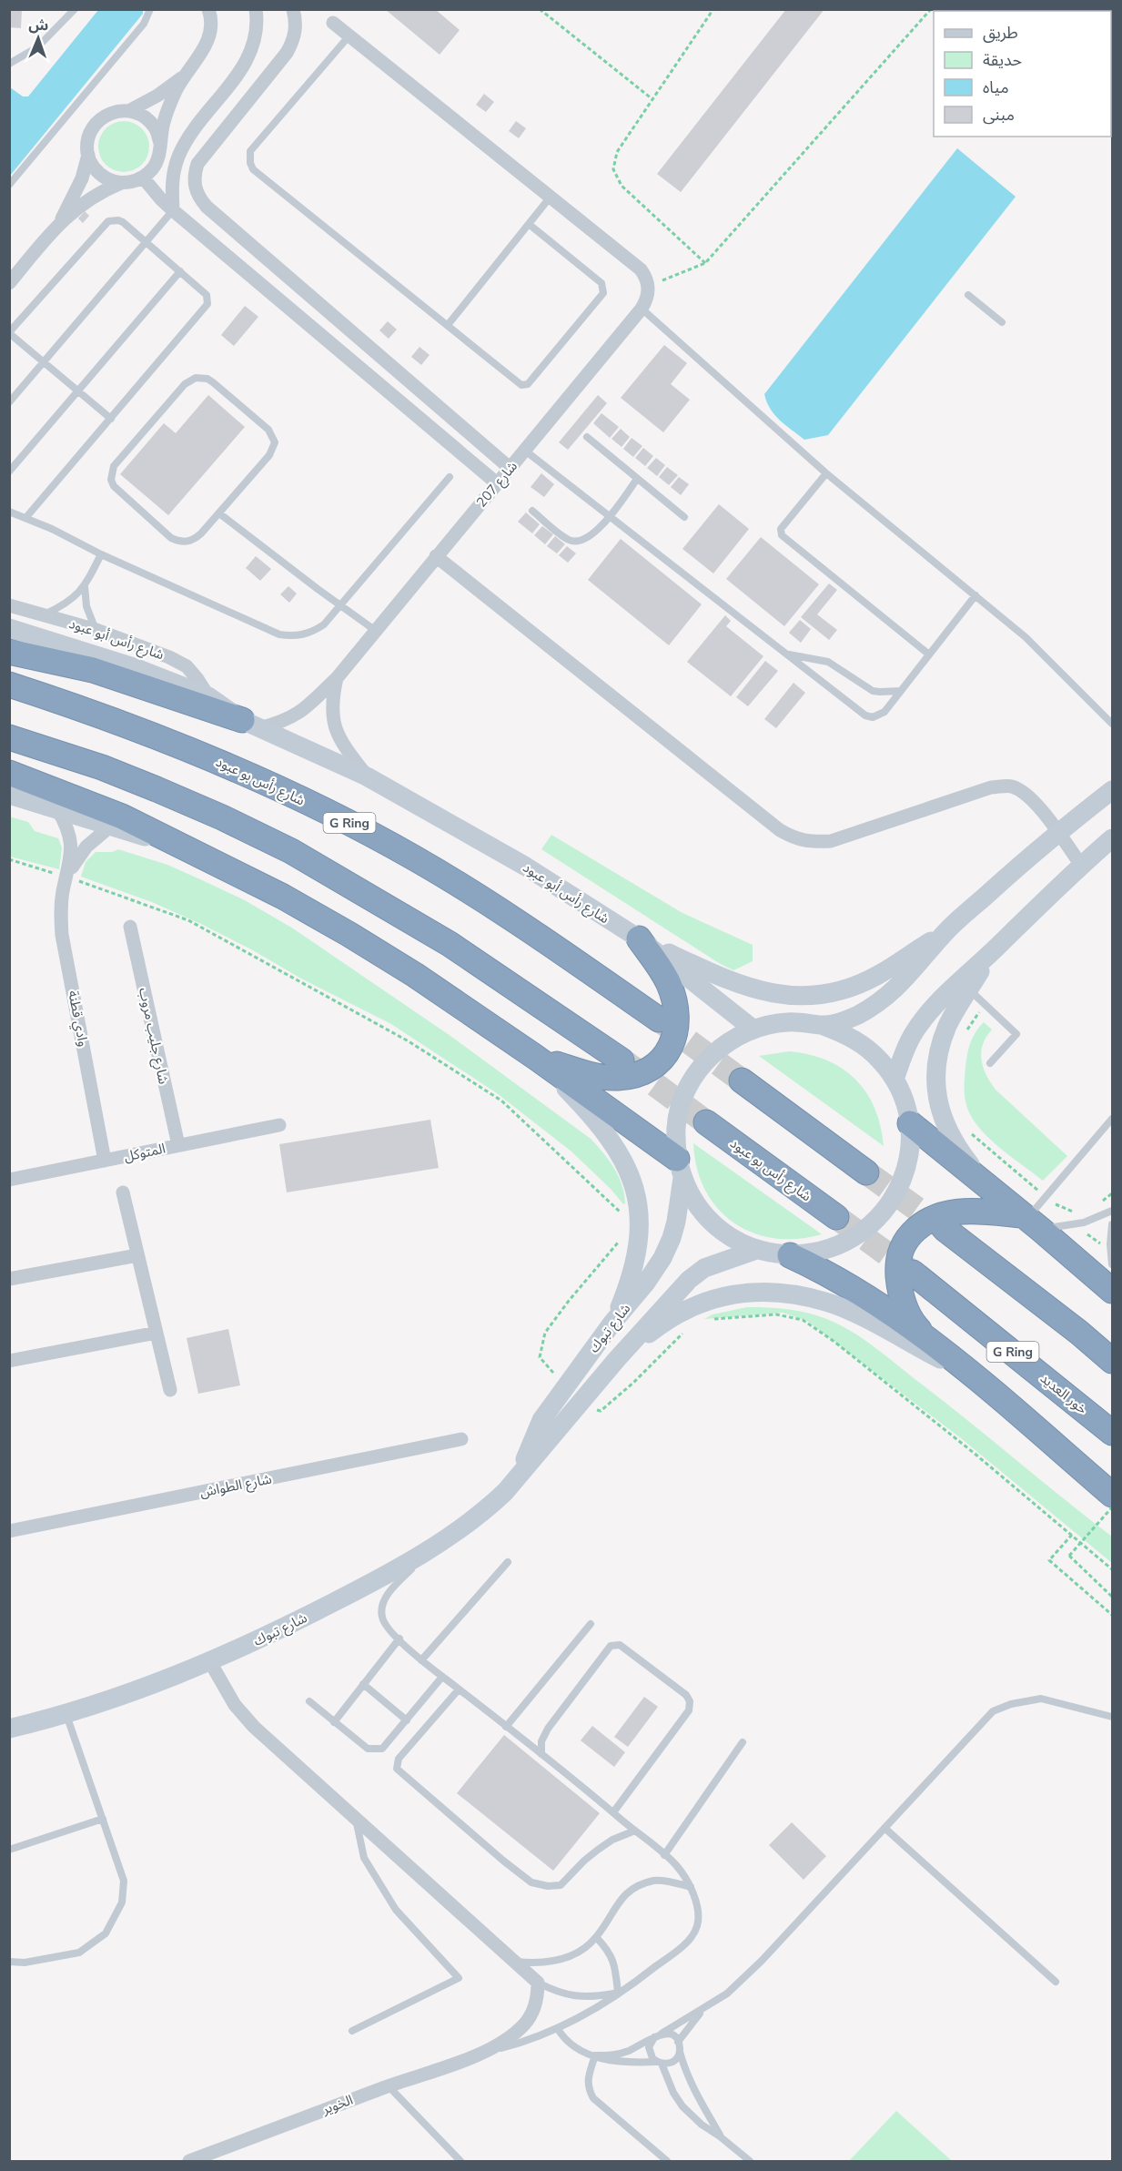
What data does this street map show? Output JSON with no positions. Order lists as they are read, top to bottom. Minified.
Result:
{"streets":{"highway":["شارع رأس بو عبود","G Ring","خور العديد"],"street":["شارع 207","شارع رأس أبو عبود","وادي قطنة","شارع جليب مروب","المتوكل","شارع تبوك","شارع الطواش","الخوير"]},"crossings":[["شارع 207","شارع رأس أبو عبود"],["وادي قطنة","المتوكل"],["شارع جليب مروب","المتوكل"]],"legend":["طريق","حديقة","مياه","مبنى"],"north":"top"}
